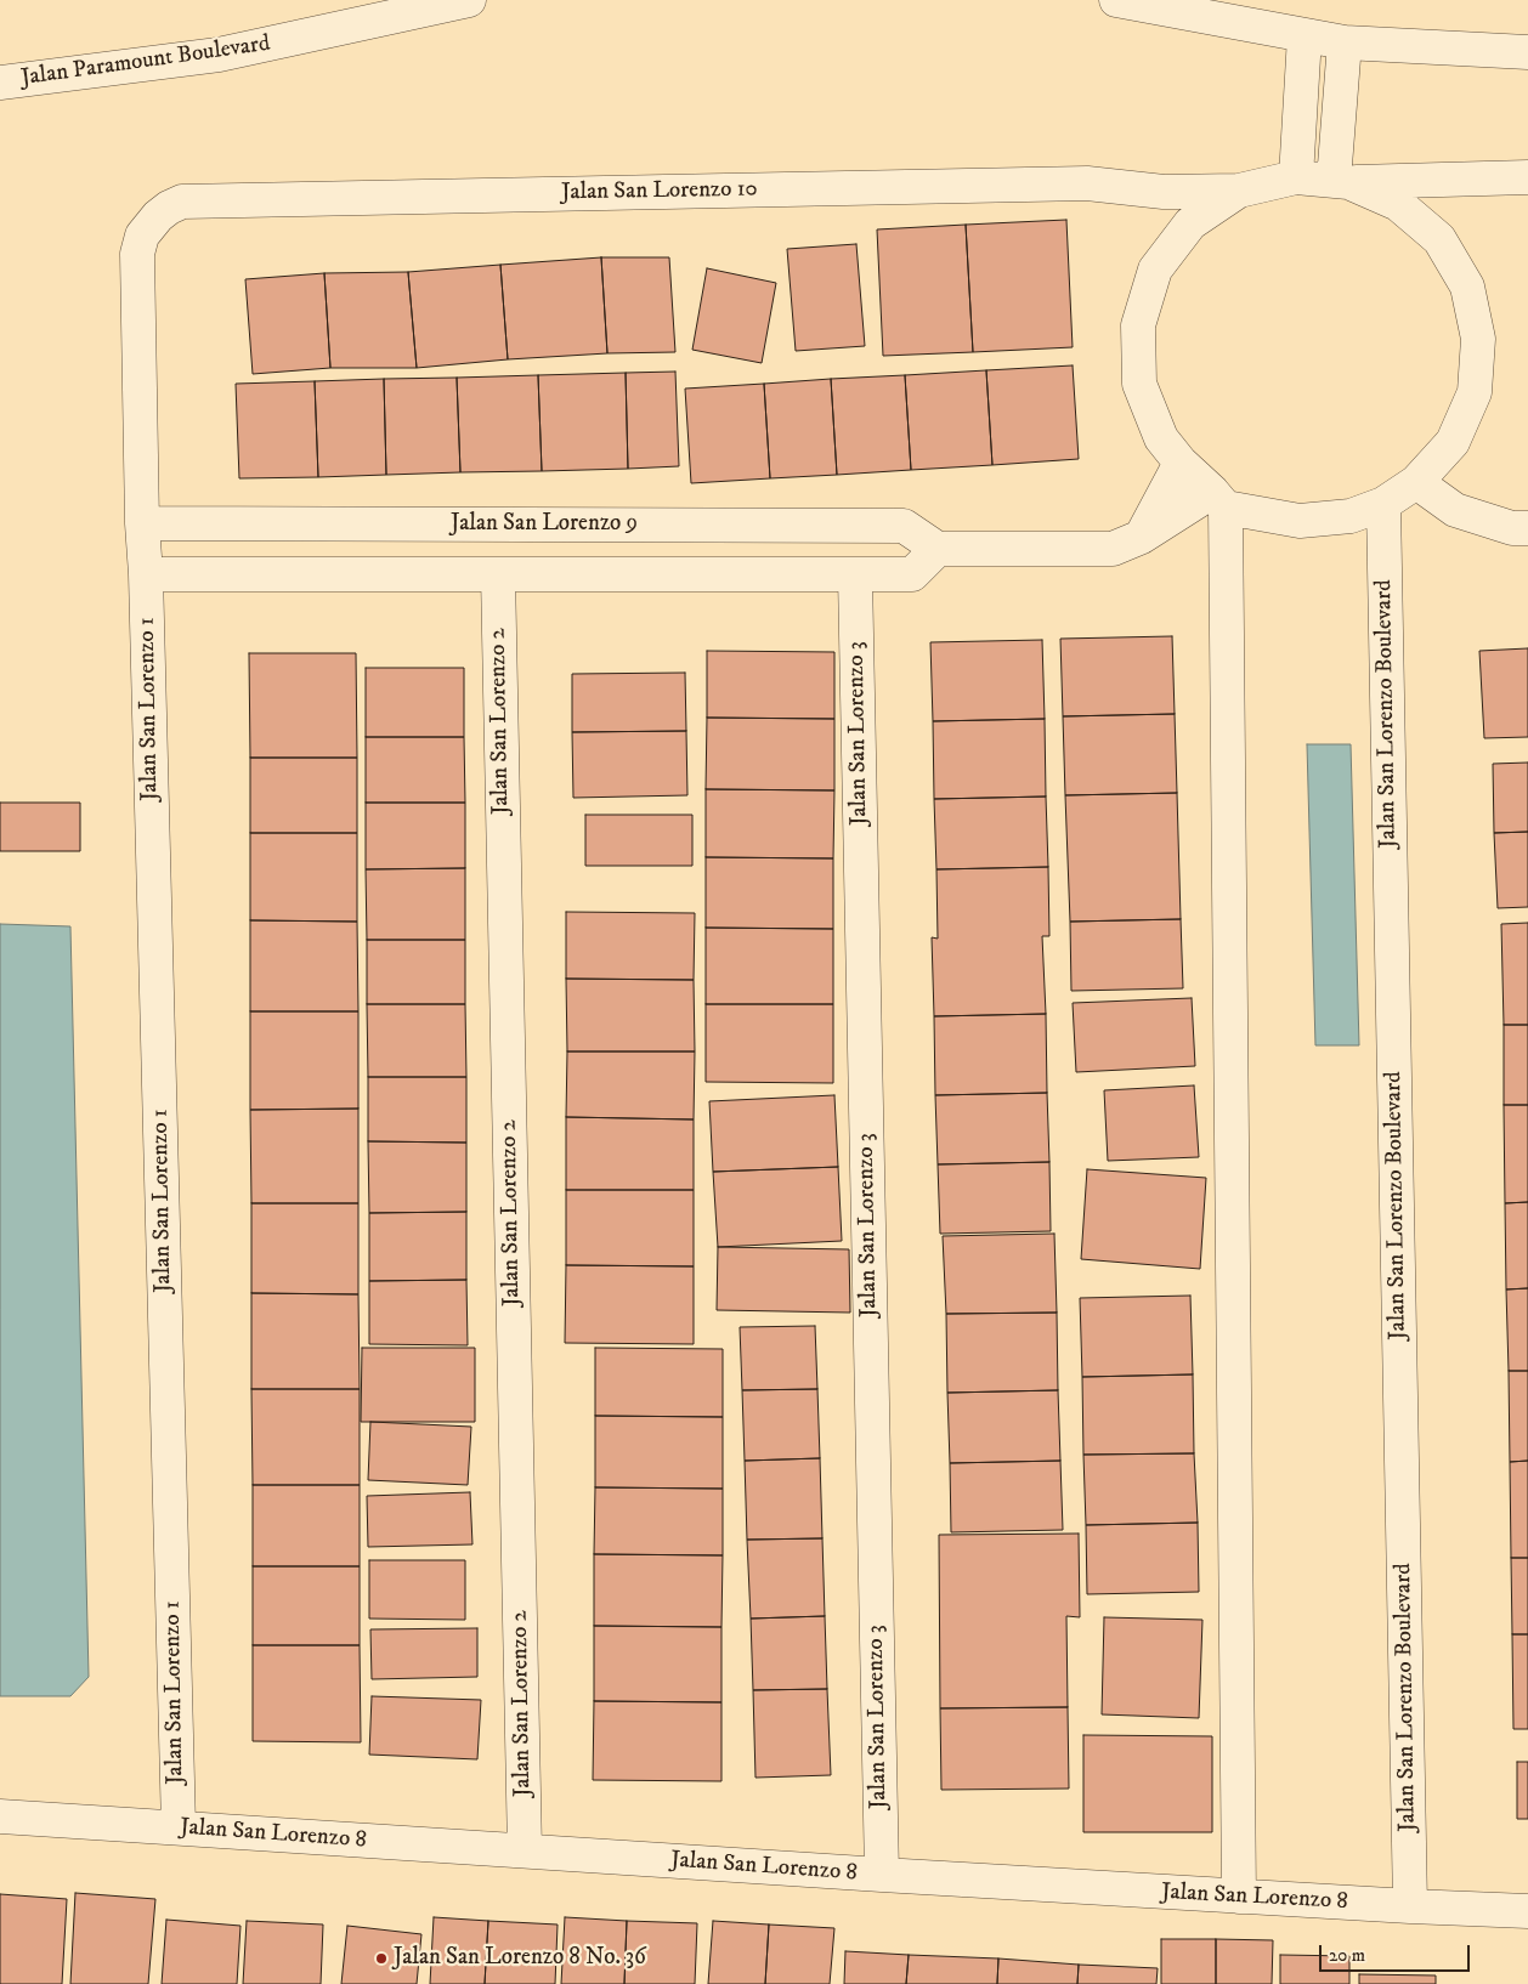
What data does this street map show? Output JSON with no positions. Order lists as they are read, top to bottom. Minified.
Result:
{"streets":{"street":["Jalan Paramount Boulevard","Jalan San Lorenzo 10","Jalan San Lorenzo 9","Jalan San Lorenzo 1","Jalan San Lorenzo Boulevard","Jalan San Lorenzo 2","Jalan San Lorenzo 3","Jalan San Lorenzo 8"]},"crossings":[["Jalan San Lorenzo 10","Jalan San Lorenzo 1"],["Jalan San Lorenzo 9","Jalan San Lorenzo 1"],["Jalan San Lorenzo 1","Jalan San Lorenzo 8"],["Jalan San Lorenzo Boulevard","Jalan San Lorenzo 8"],["Jalan San Lorenzo 2","Jalan San Lorenzo 8"],["Jalan San Lorenzo 3","Jalan San Lorenzo 8"]],"places":["Jalan San Lorenzo 8 No. 36"],"scale_bar":"20 m"}
